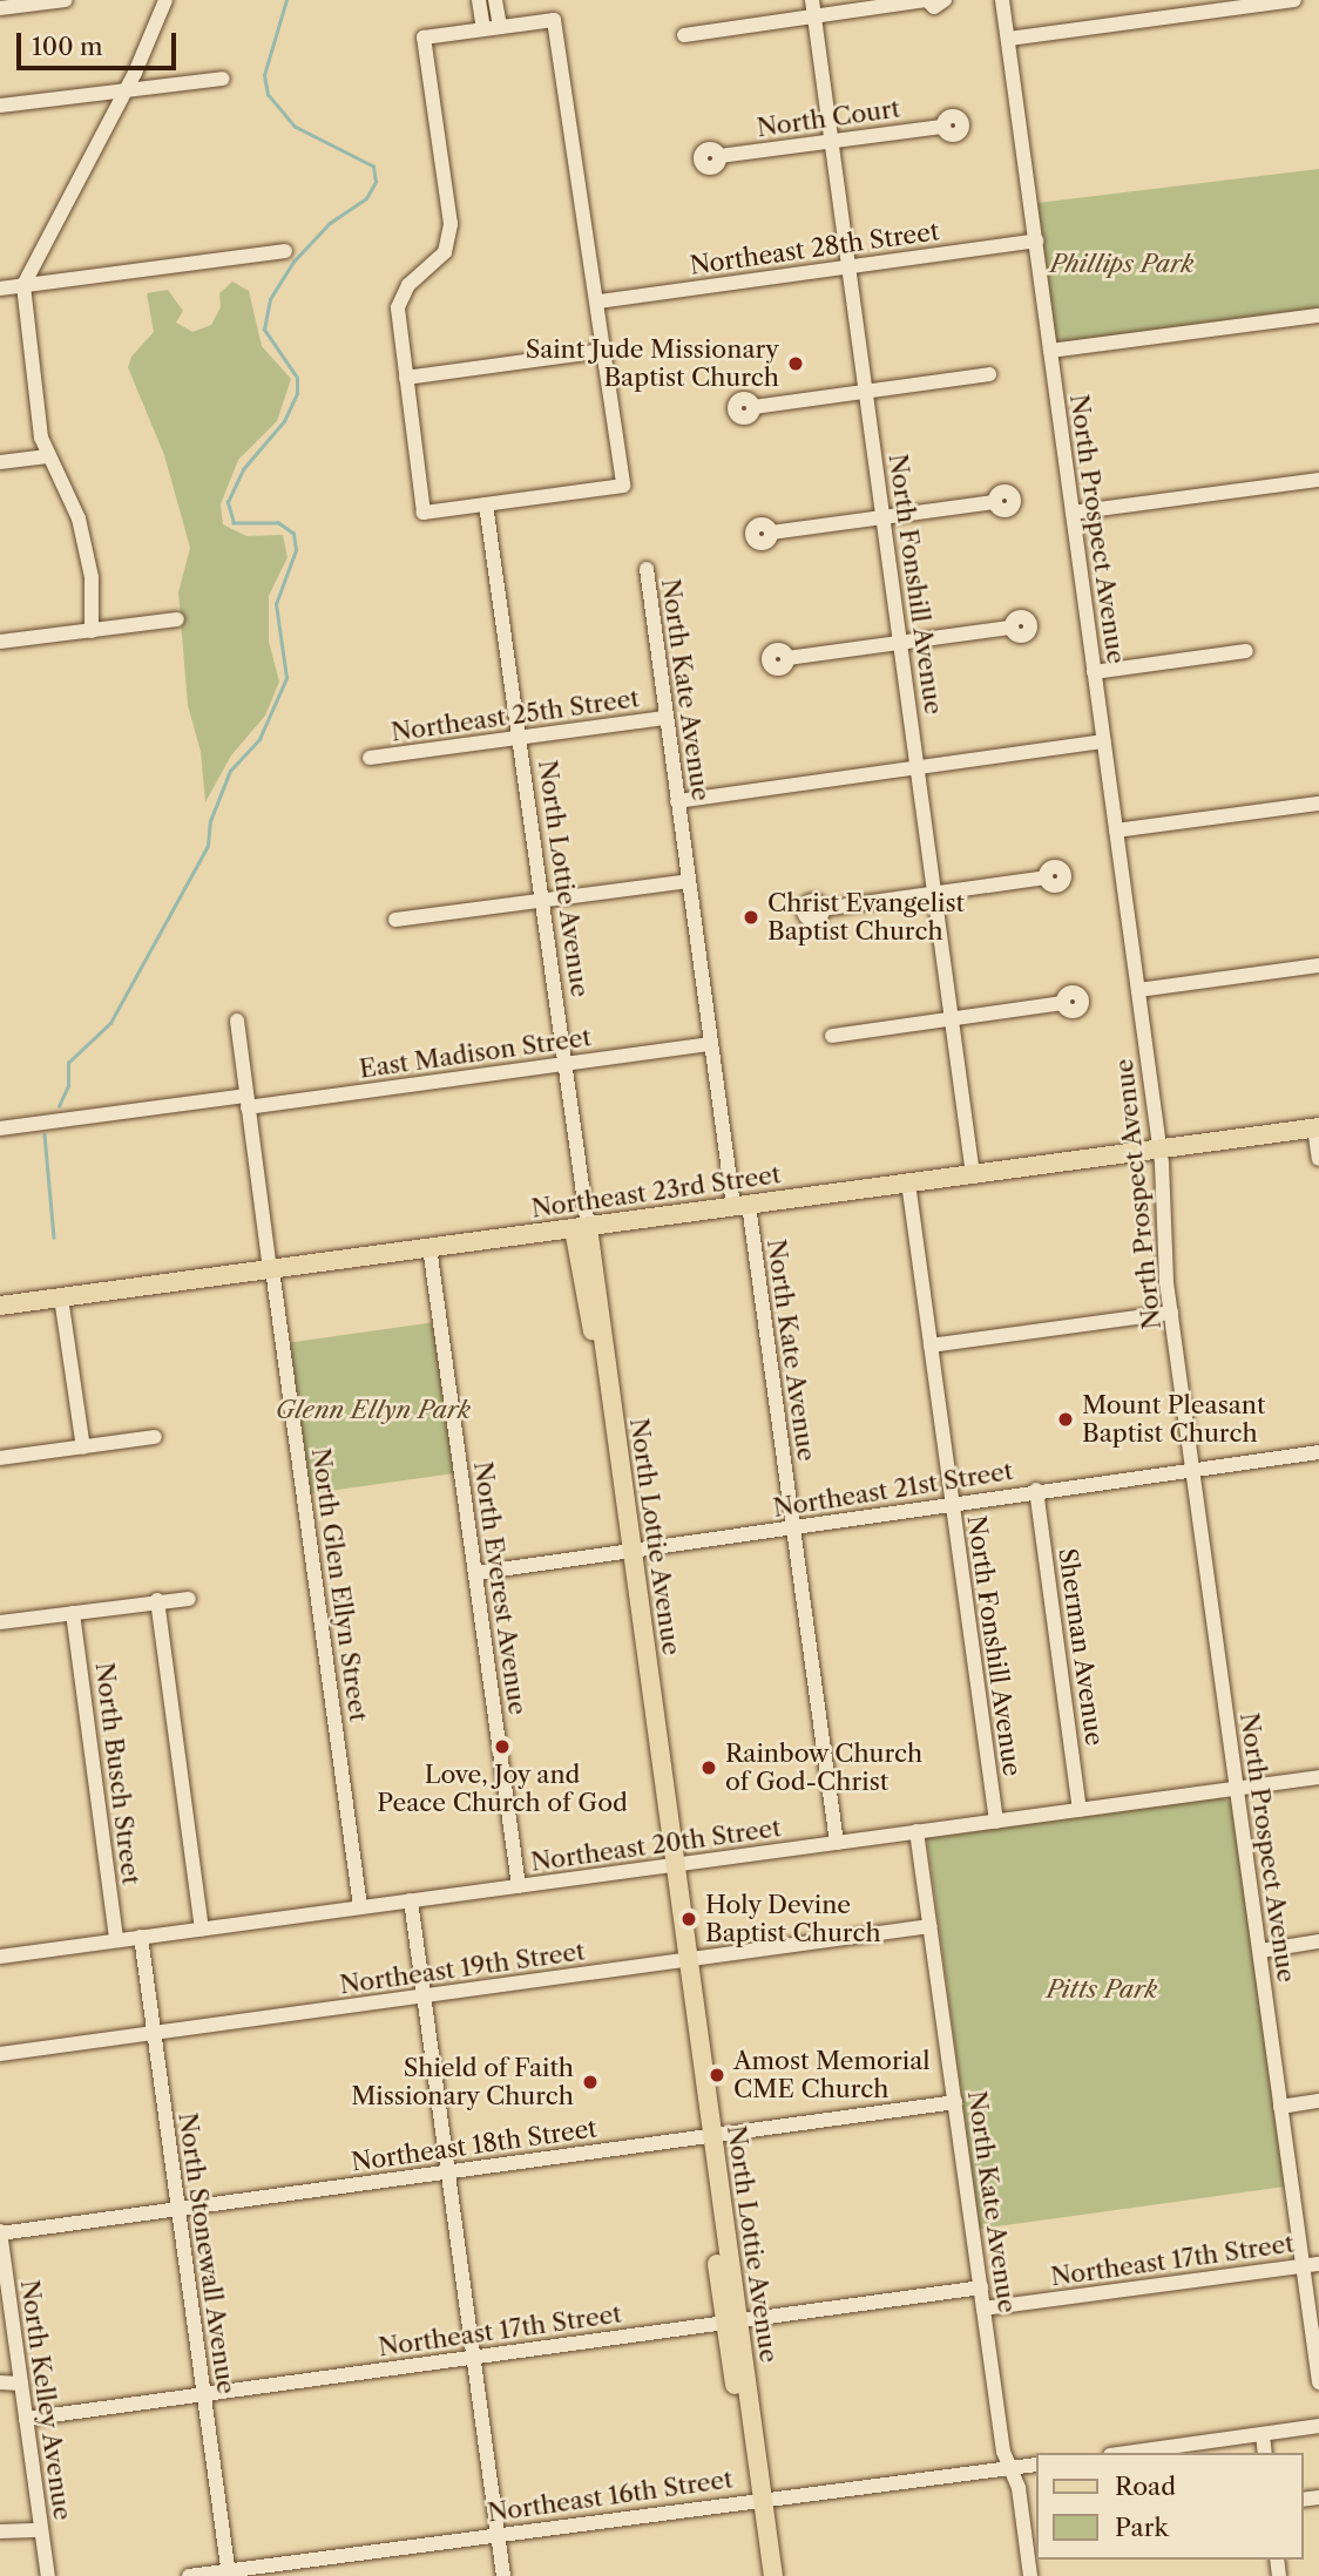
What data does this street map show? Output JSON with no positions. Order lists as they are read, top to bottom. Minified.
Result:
{"streets":{"main road":["North Lottie Avenue","Northeast 23rd Street"],"street":["North Court","Northeast 28th Street","North Prospect Avenue","North Fonshill Avenue","North Kate Avenue","Northeast 25th Street","East Madison Street","Northeast 21st Street","North Glen Ellyn Street","North Everest Avenue","Sherman Avenue","North Busch Street","Northeast 20th Street","Northeast 19th Street","Northeast 18th Street","North Stonewall Avenue","Northeast 17th Street","North Kelley Avenue","Northeast 16th Street"]},"crossings":[["North Court","North Fonshill Avenue"],["Northeast 28th Street","North Prospect Avenue"],["Northeast 28th Street","North Fonshill Avenue"],["North Prospect Avenue","Northeast 23rd Street"],["North Prospect Avenue","Northeast 21st Street"],["North Prospect Avenue","Northeast 20th Street"],["North Prospect Avenue","Northeast 17th Street"],["North Fonshill Avenue","Northeast 23rd Street"],["North Fonshill Avenue","Northeast 21st Street"],["North Fonshill Avenue","Northeast 20th Street"],["North Kate Avenue","Northeast 25th Street"],["North Kate Avenue","East Madison Street"],["North Kate Avenue","Northeast 23rd Street"],["North Kate Avenue","Northeast 21st Street"],["North Kate Avenue","Northeast 20th Street"],["North Kate Avenue","Northeast 19th Street"],["North Kate Avenue","Northeast 18th Street"],["North Kate Avenue","Northeast 17th Street"],["North Kate Avenue","Northeast 16th Street"],["Northeast 25th Street","North Lottie Avenue"],["North Lottie Avenue","East Madison Street"],["North Lottie Avenue","Northeast 23rd Street"],["North Lottie Avenue","Northeast 21st Street"],["North Lottie Avenue","Northeast 20th Street"],["North Lottie Avenue","Northeast 19th Street"],["North Lottie Avenue","Northeast 18th Street"],["North Lottie Avenue","Northeast 17th Street"],["North Lottie Avenue","Northeast 16th Street"],["East Madison Street","North Glen Ellyn Street"],["Northeast 23rd Street","North Glen Ellyn Street"],["Northeast 23rd Street","North Everest Avenue"],["Northeast 21st Street","North Everest Avenue"],["Northeast 21st Street","Sherman Avenue"],["North Glen Ellyn Street","Northeast 20th Street"],["North Everest Avenue","Northeast 20th Street"],["Sherman Avenue","Northeast 20th Street"],["North Busch Street","Northeast 20th Street"],["Northeast 20th Street","North Stonewall Avenue"],["Northeast 19th Street","North Stonewall Avenue"],["Northeast 18th Street","North Stonewall Avenue"],["Northeast 18th Street","North Kelley Avenue"],["North Stonewall Avenue","Northeast 17th Street"],["North Stonewall Avenue","Northeast 16th Street"],["Northeast 17th Street","North Kelley Avenue"]],"parks":["Phillips Park","Glenn Ellyn Park","Pitts Park"],"places":["Saint Jude Missionary Baptist Church","Christ Evangelist Baptist Church","Mount Pleasant Baptist Church","Love, Joy and Peace Church of God","Rainbow Church of God-Christ","Holy Devine Baptist Church","Amost Memorial CME Church","Shield of Faith Missionary Church"],"legend":["Road","Park"],"scale_bar":"100 m"}
